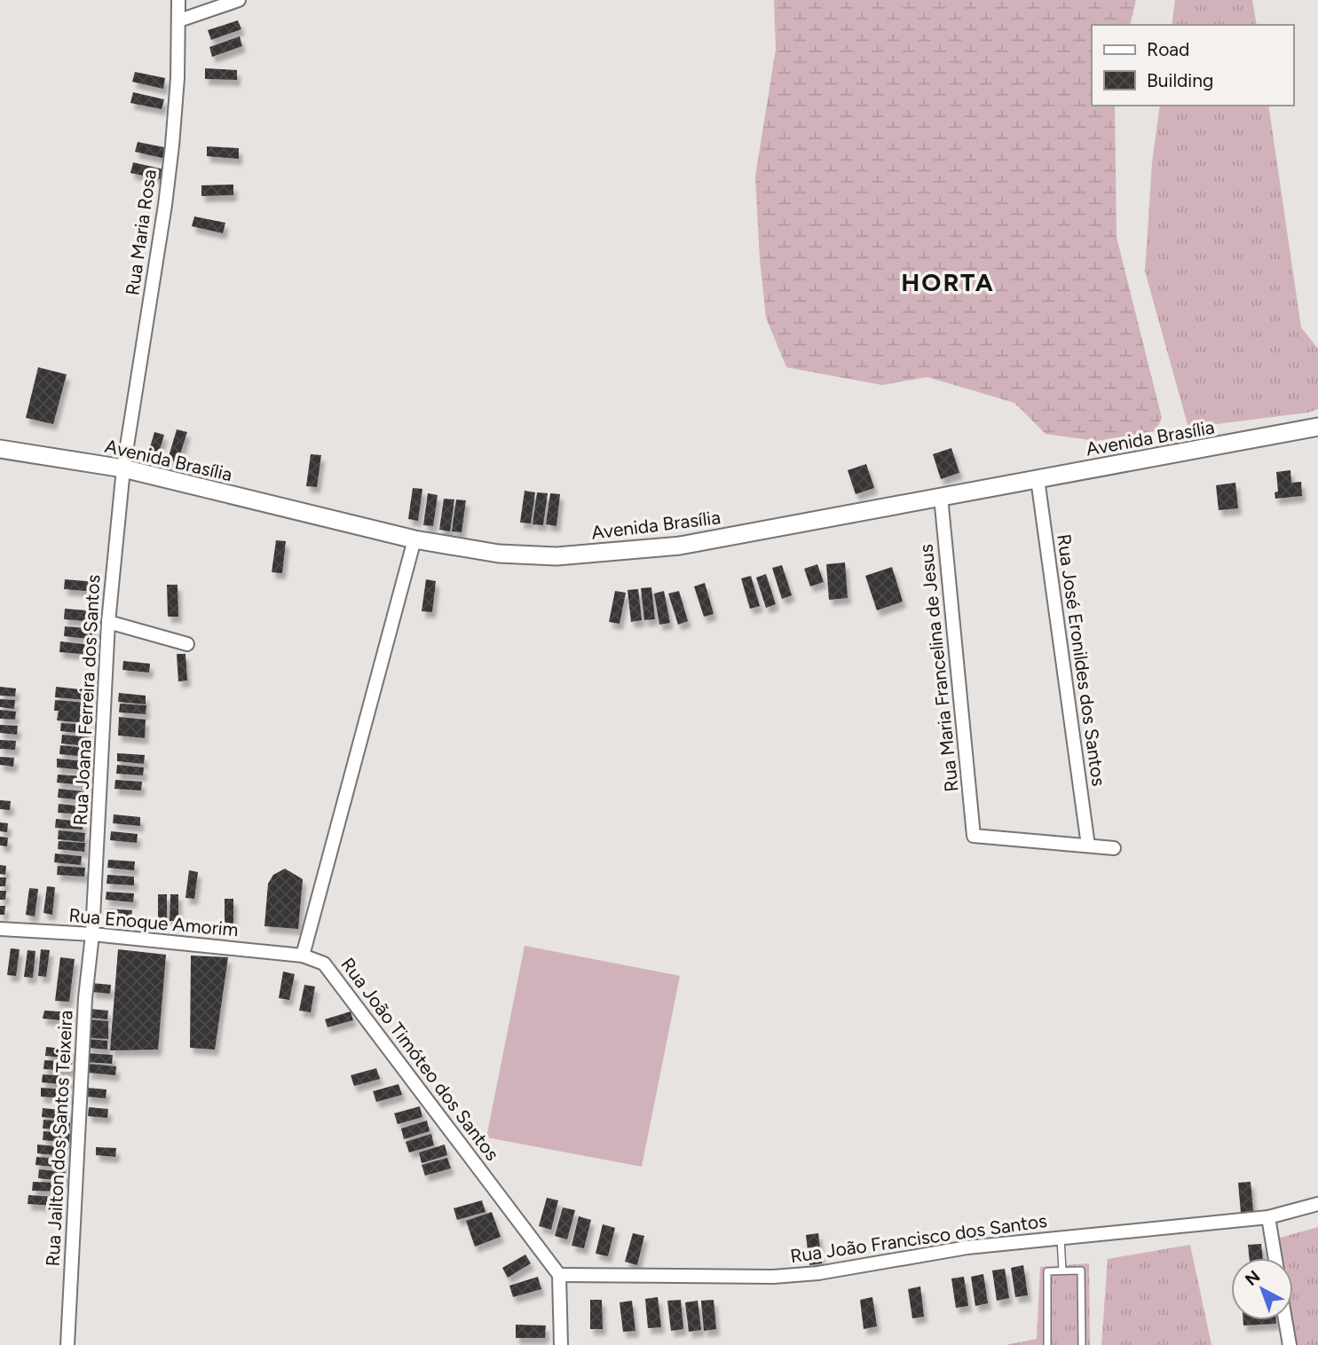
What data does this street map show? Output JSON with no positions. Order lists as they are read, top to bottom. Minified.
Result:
{"streets":{"main road":["Avenida Brasília"],"street":["Rua Maria Rosa","Rua José Eronildes dos Santos","Rua Maria Francelina de Jesus","Rua Joana Ferreira dos Santos","Rua Enoque Amorim","Rua João Timóteo dos Santos","Rua Jailton dos Santos Teixeira","Rua João Francisco dos Santos"]},"crossings":[["Rua Maria Rosa","Avenida Brasília"],["Rua Maria Rosa","Rua Joana Ferreira dos Santos"],["Avenida Brasília","Rua José Eronildes dos Santos"],["Avenida Brasília","Rua Maria Francelina de Jesus"],["Avenida Brasília","Rua Joana Ferreira dos Santos"],["Rua José Eronildes dos Santos","Rua Maria Francelina de Jesus"],["Rua Joana Ferreira dos Santos","Rua Enoque Amorim"],["Rua Joana Ferreira dos Santos","Rua Jailton dos Santos Teixeira"],["Rua Enoque Amorim","Rua João Timóteo dos Santos"],["Rua Enoque Amorim","Rua Jailton dos Santos Teixeira"],["Rua João Timóteo dos Santos","Rua João Francisco dos Santos"]],"districts":["HORTA"],"legend":["Road","Building"],"north":"top left"}
